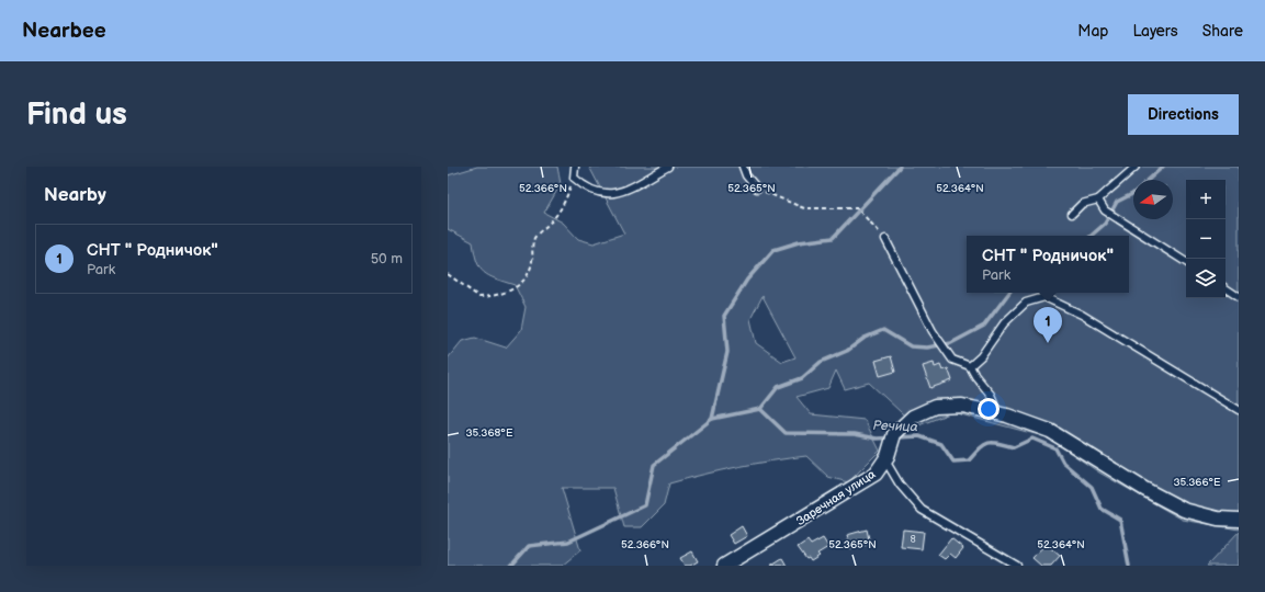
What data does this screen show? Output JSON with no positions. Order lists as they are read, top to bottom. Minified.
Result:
{"streets":{"street":["Заречная улица"]},"water":["Речица"],"house_numbers":["8"],"north":"left","page":{"header":"Nearbee","nav":["Map","Layers","Share"],"buttons":"Directions","title":"Find us","heading":"Nearby","map_buttons":["+","−"],"list":[{"mark":"1","name":"СНТ \" Родничок\"","note":"Park","value":"50 m"}],"popup":["СНТ \" Родничок\"","Park"],"pins":"1"},"coordinates":["52.366°N","52.365°N","52.364°N","35.368°E","35.366°E"]}
